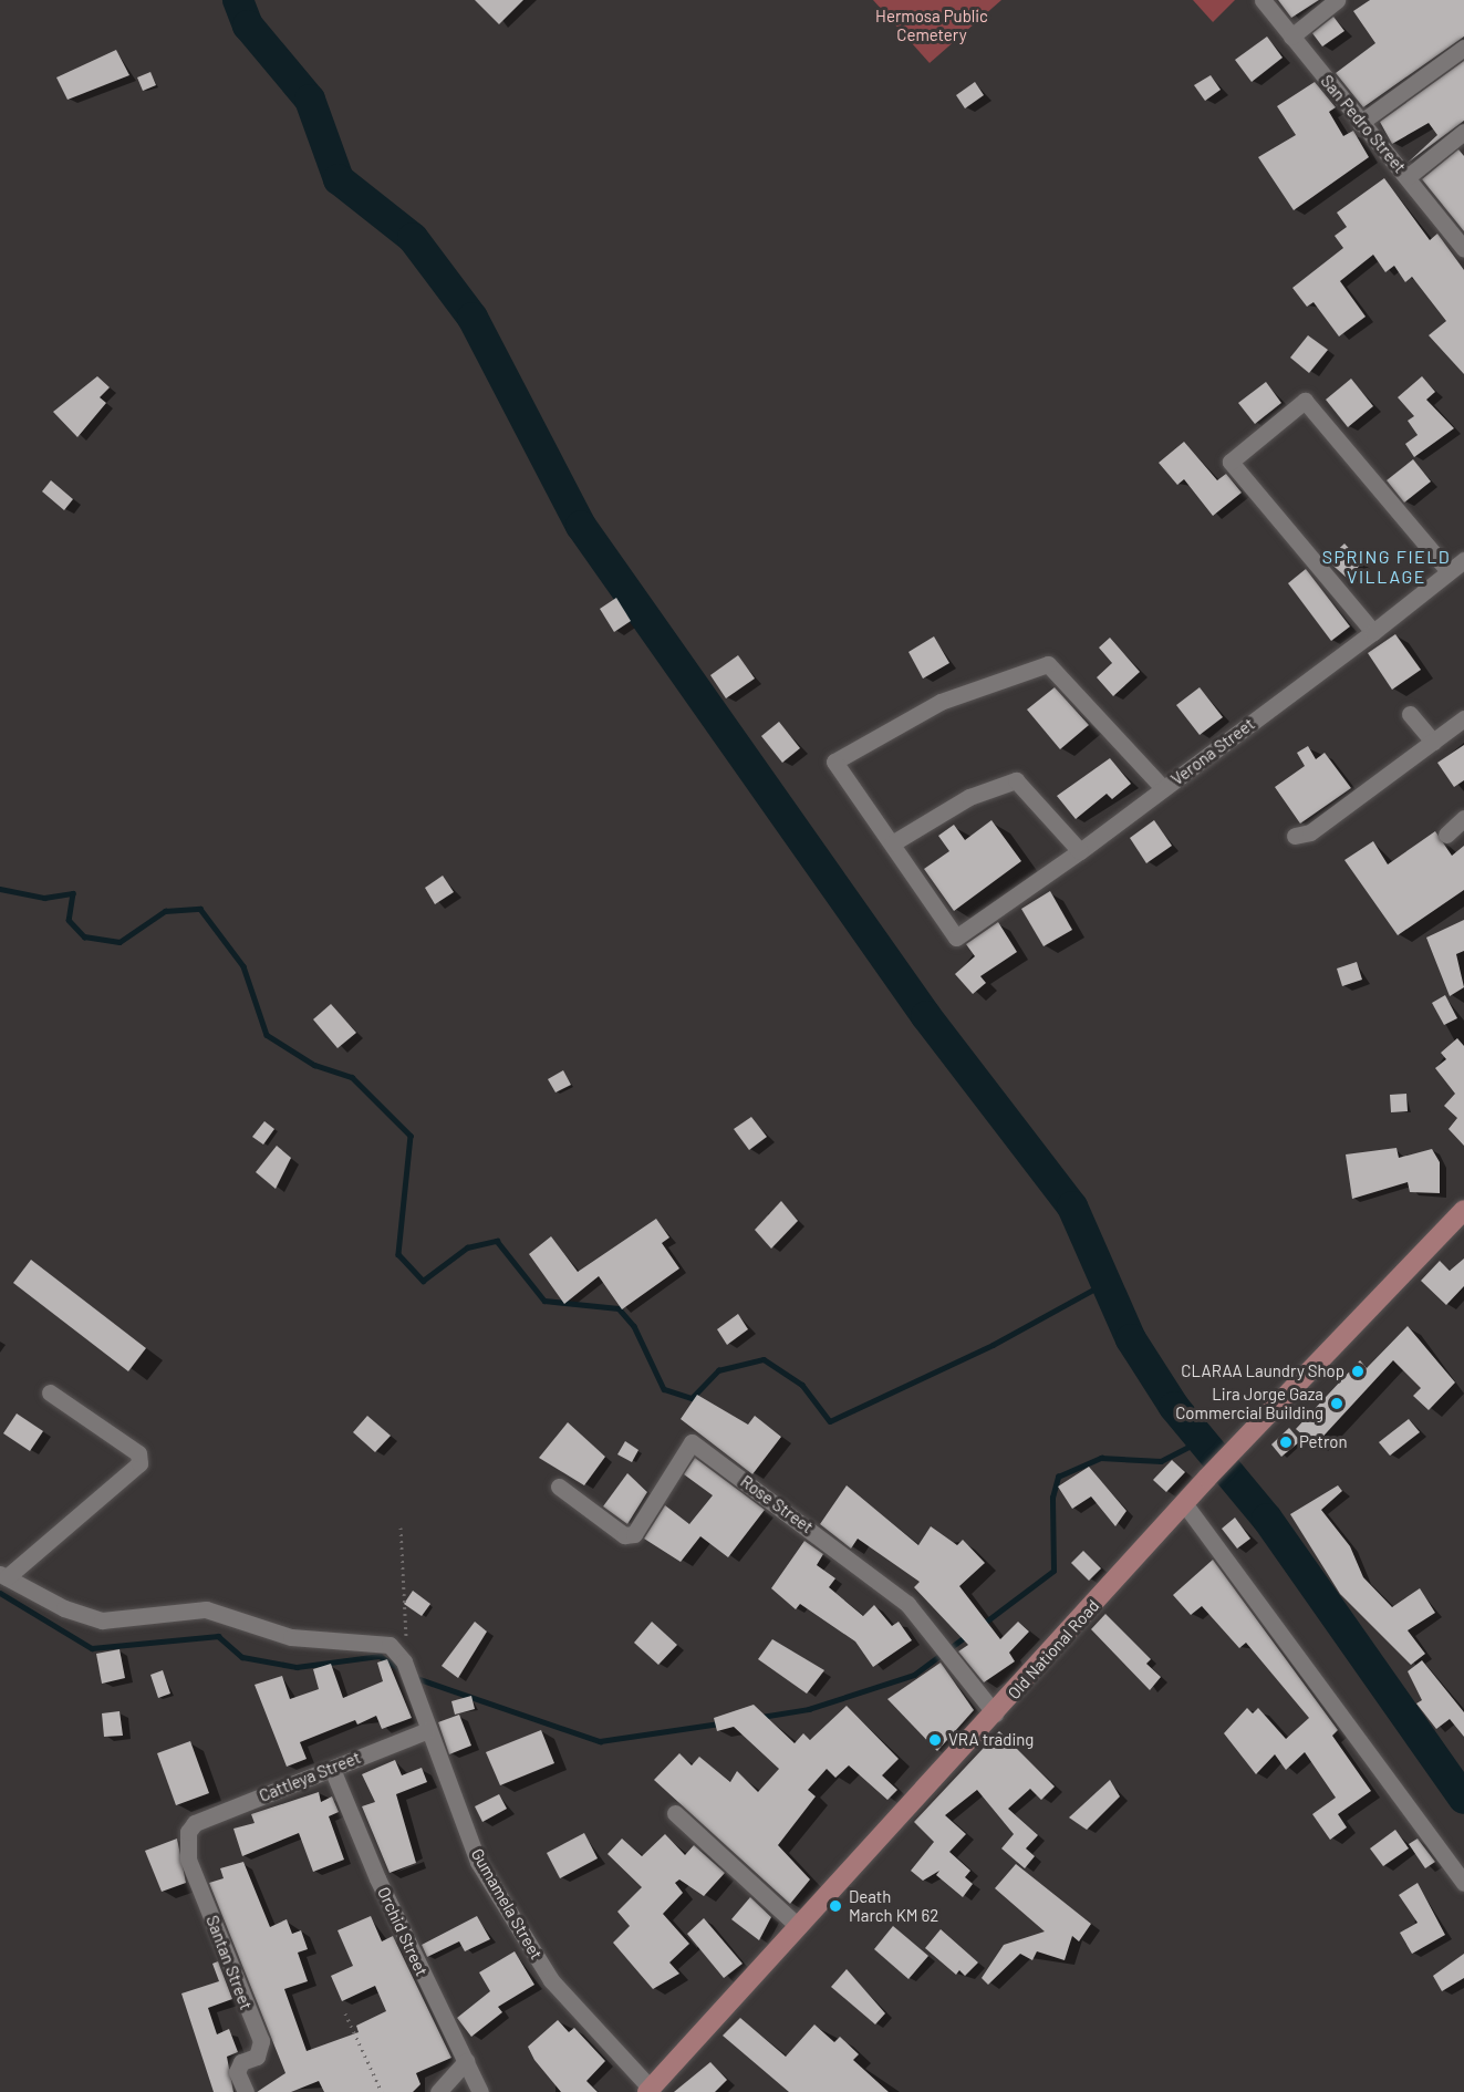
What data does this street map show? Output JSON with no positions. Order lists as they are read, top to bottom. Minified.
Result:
{"streets":{"main road":["Old National Road"],"street":["San Pedro Street","Verona Street","Rose Street","Cattleya Street","Gumamela Street","Orchid Street","Santan Street"]},"crossings":[["Rose Street","Old National Road"],["Old National Road","Gumamela Street"],["Cattleya Street","Gumamela Street"],["Cattleya Street","Orchid Street"],["Cattleya Street","Santan Street"]],"districts":["SPRING FIELD VILLAGE"],"parks":["Hermosa Public Cemetery"],"places":["CLARAA Laundry Shop","Lira Jorge Gaza Commercial Building","Petron","VRA trading","Death March KM 62"]}
